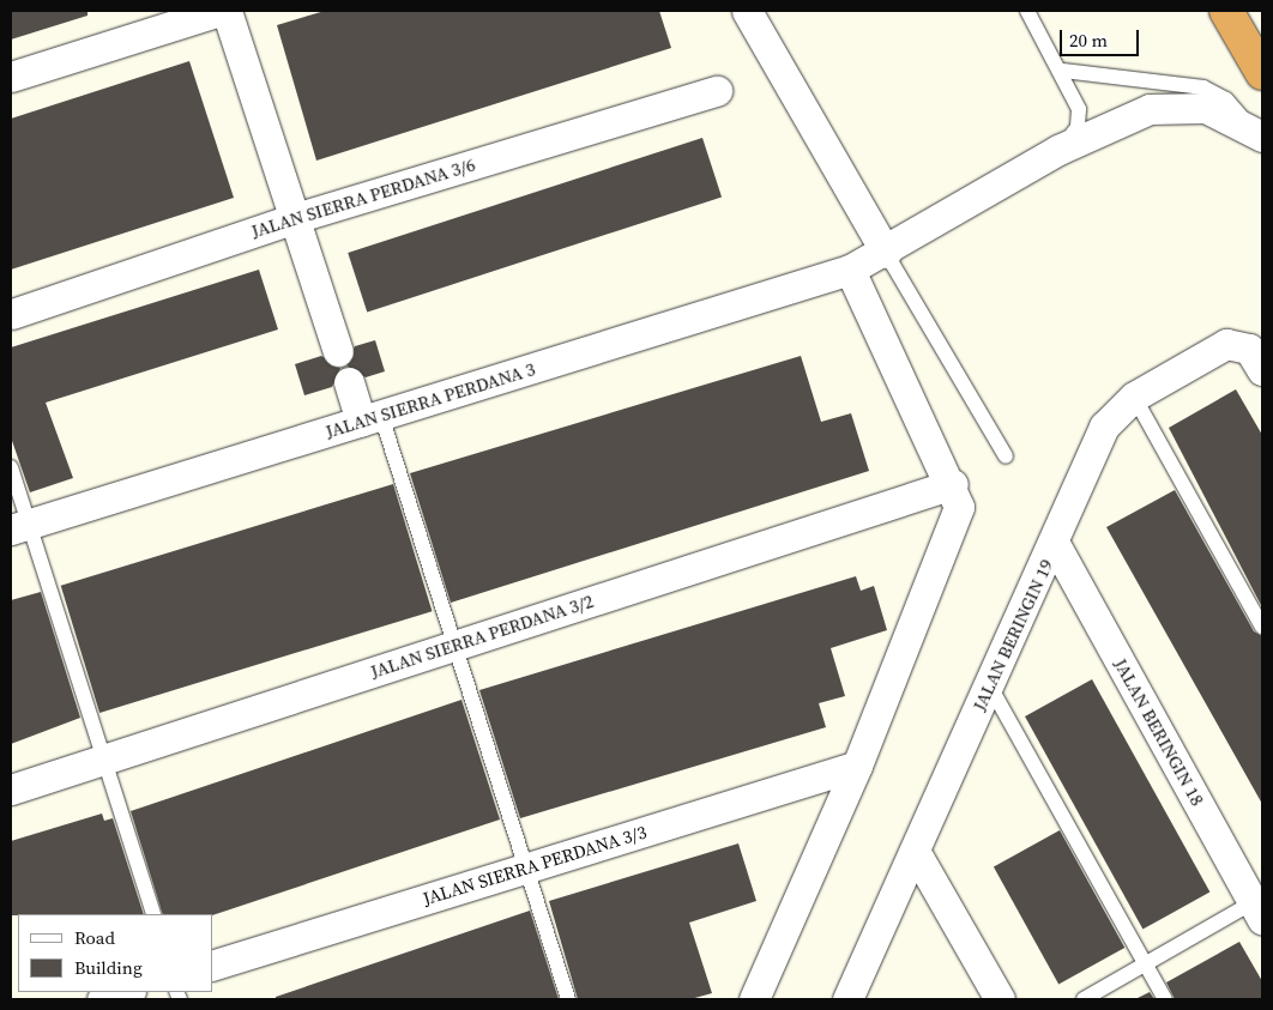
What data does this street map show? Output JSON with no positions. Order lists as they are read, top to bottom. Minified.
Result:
{"streets":{"street":["JALAN SIERRA PERDANA 3/6","JALAN SIERRA PERDANA 3","JALAN BERINGIN 19","JALAN SIERRA PERDANA 3/2","JALAN BERINGIN 18","JALAN SIERRA PERDANA 3/3"]},"crossings":[["JALAN BERINGIN 19","JALAN BERINGIN 18"]],"legend":["Road","Building"],"scale_bar":"20 m"}
